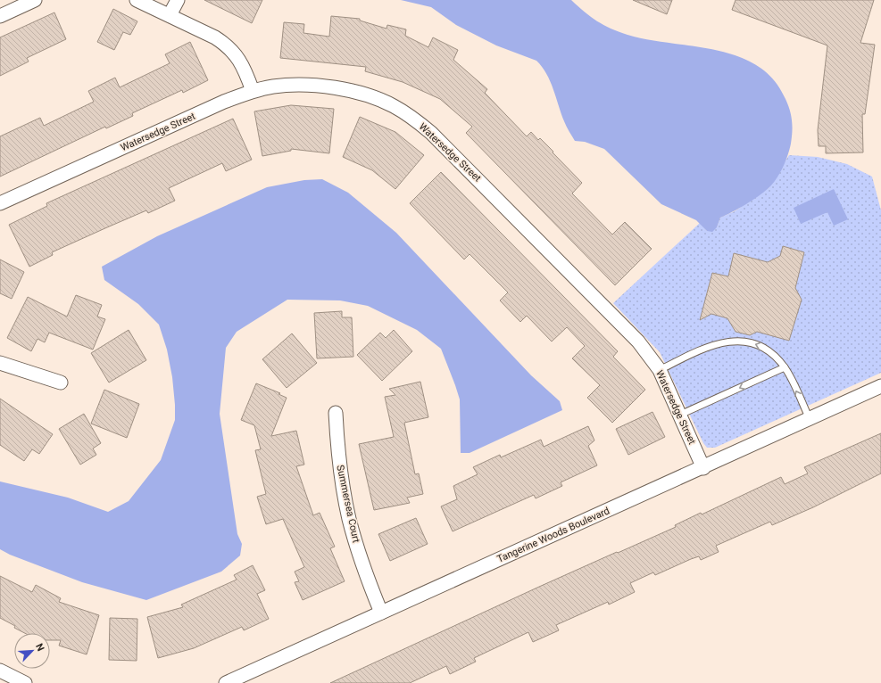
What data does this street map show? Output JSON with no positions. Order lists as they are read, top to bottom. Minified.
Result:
{"streets":{"street":["Watersedge Street","Summersea Court","Tangerine Woods Boulevard"]},"crossings":[["Watersedge Street","Tangerine Woods Boulevard"],["Summersea Court","Tangerine Woods Boulevard"]],"north":"top right"}
